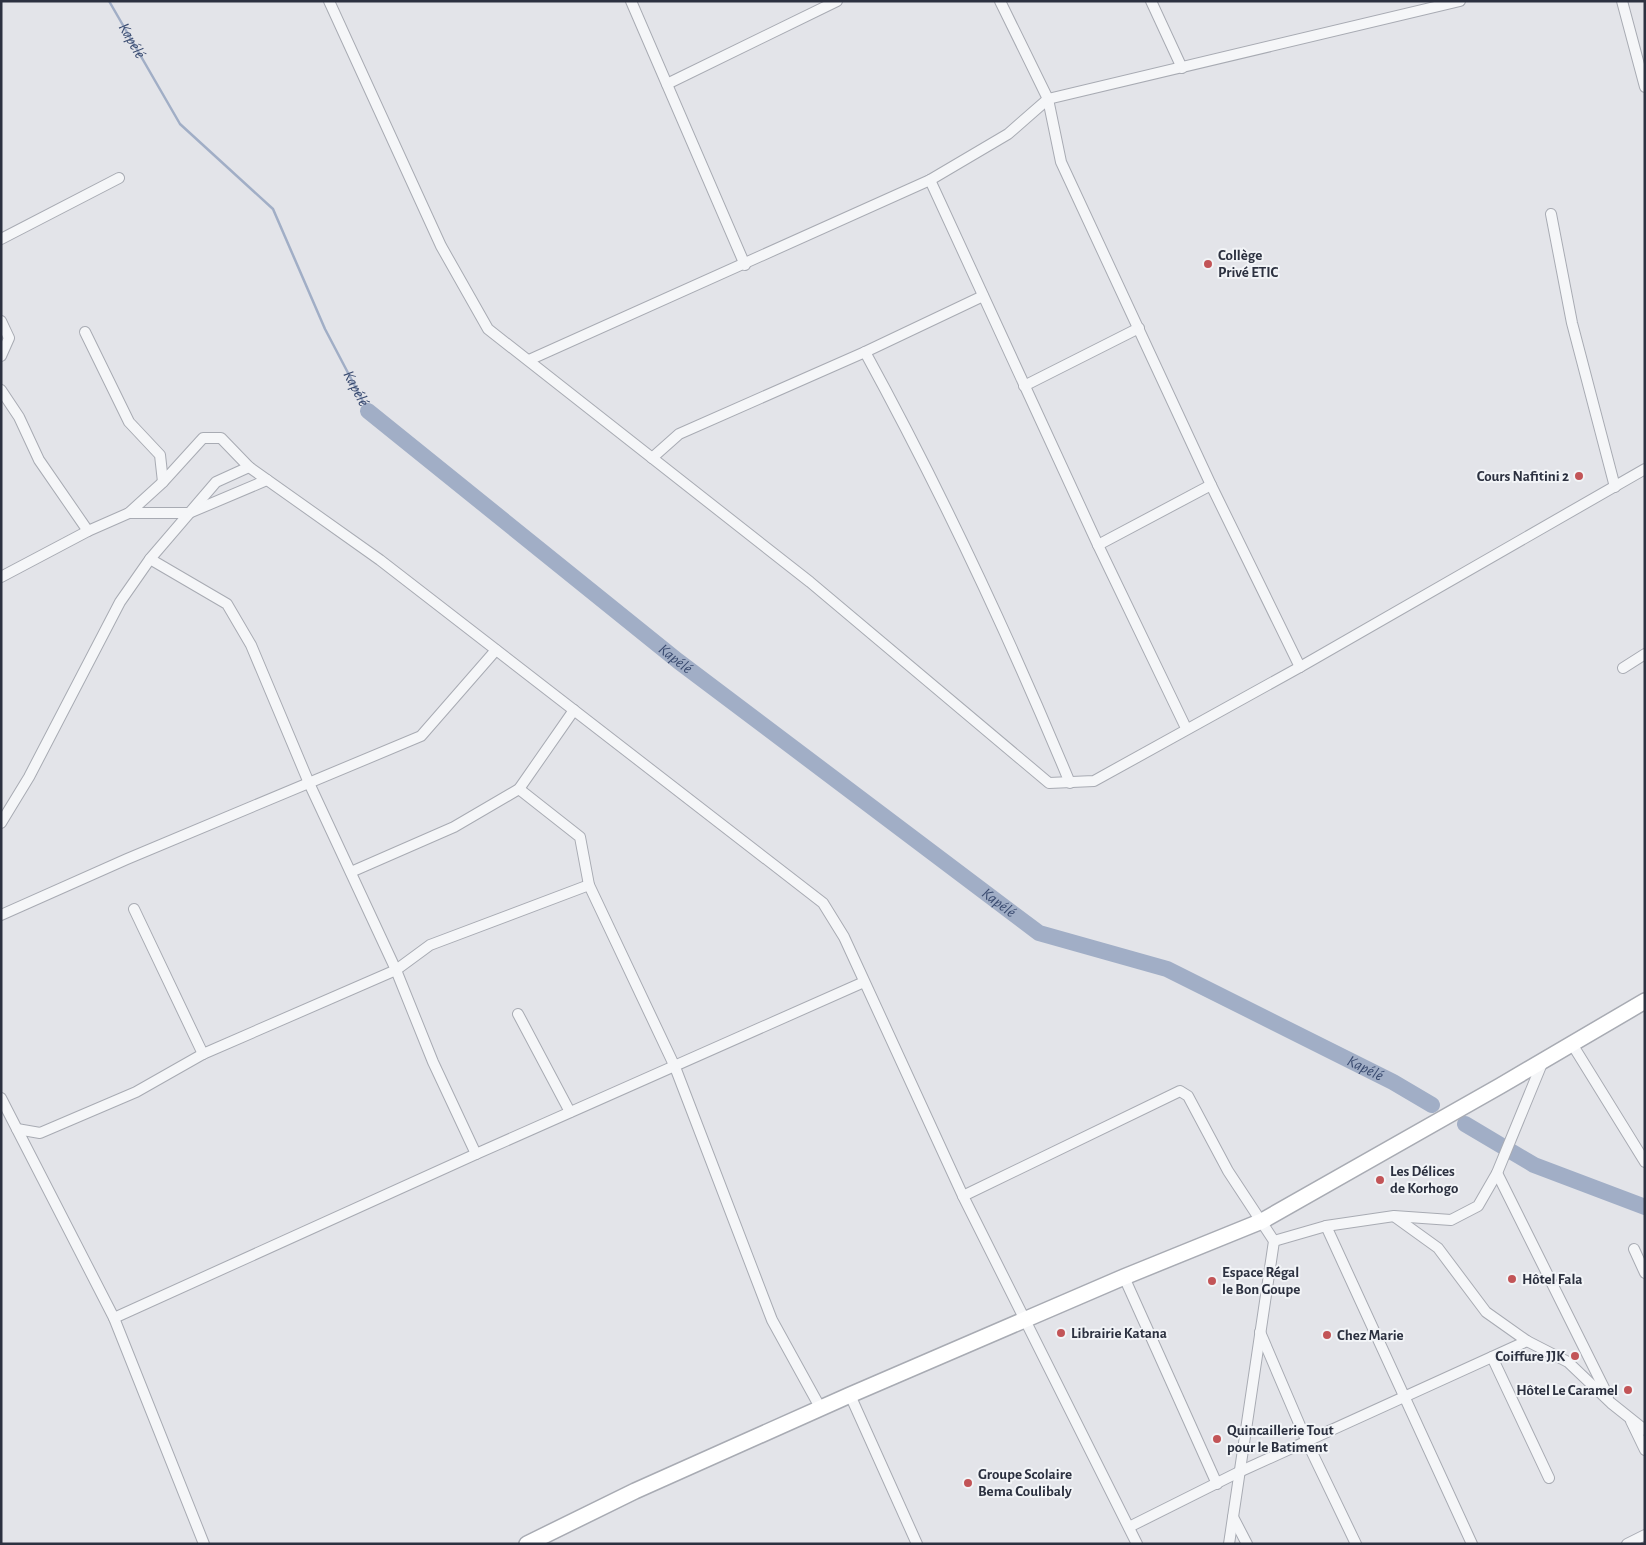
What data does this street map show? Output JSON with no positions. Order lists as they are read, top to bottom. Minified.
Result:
{"water":["Kapélé"],"places":["Collège Privé ETIC","Cours Nafitini 2","Les Délices de Korhogo","Hôtel Fala","Espace Régal le Bon Goupe","Librairie Katana","Chez Marie","Coiffure JJK","Hôtel Le Caramel","Quincaillerie Tout pour le Batiment","Groupe Scolaire Bema Coulibaly"]}
